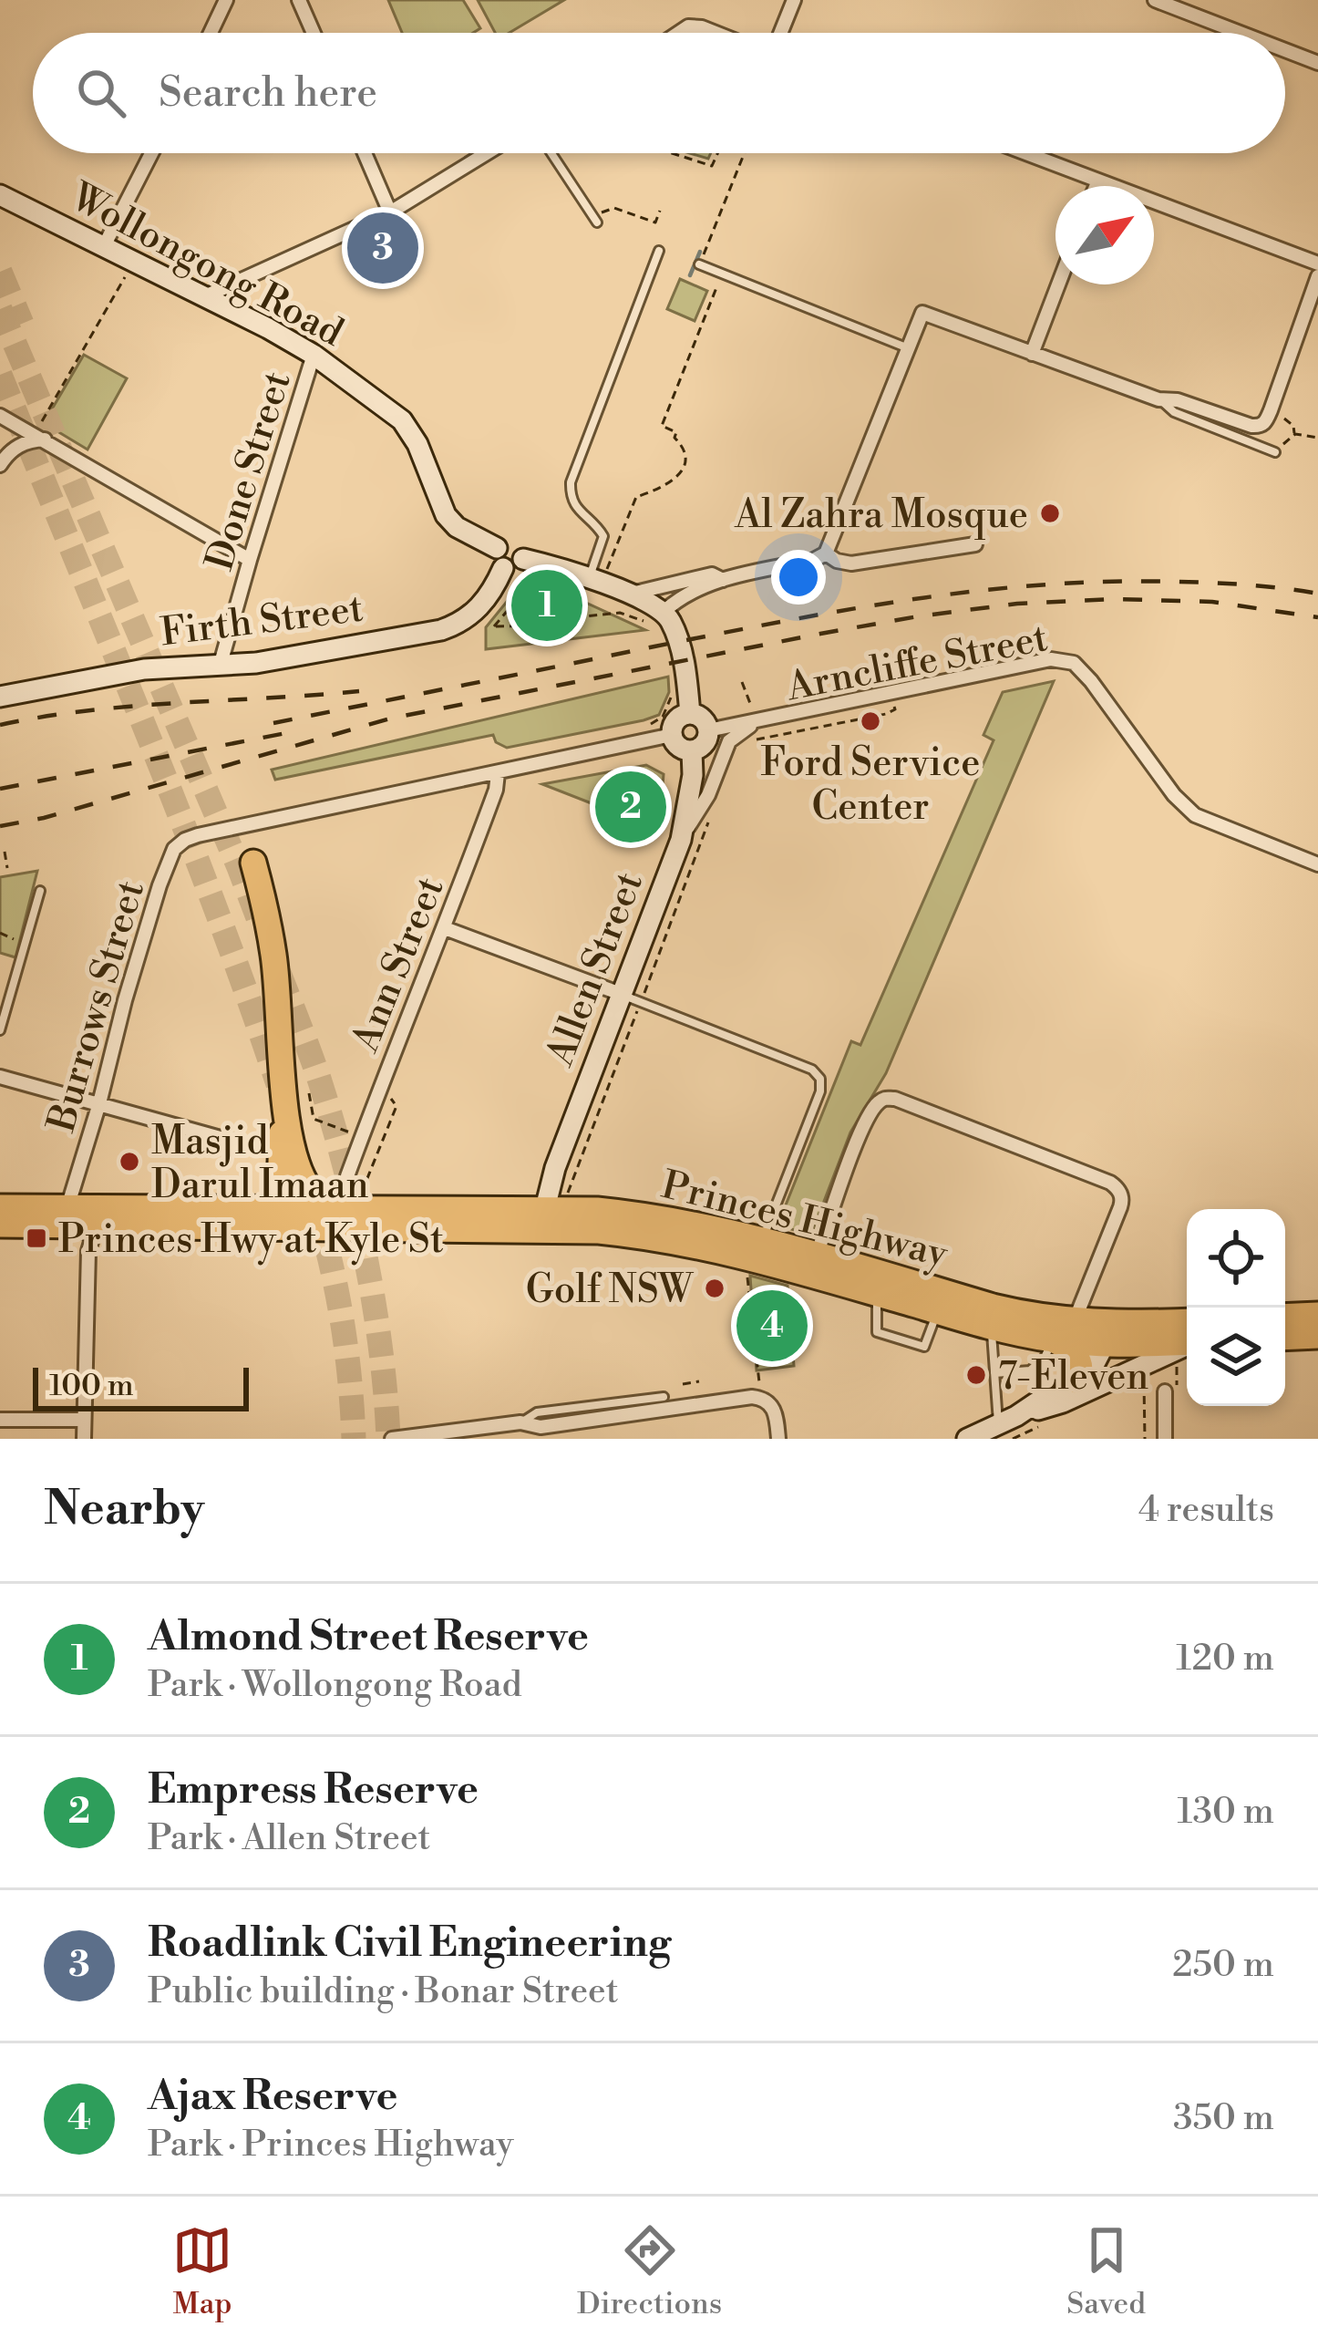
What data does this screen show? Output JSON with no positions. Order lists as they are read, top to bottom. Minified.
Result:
{"streets":{"highway":["Princes Highway"],"street":["Wollongong Road","Done Street","Firth Street","Arncliffe Street","Ann Street","Allen Street","Burrows Street"]},"crossings":[["Wollongong Road","Done Street"],["Wollongong Road","Firth Street"],["Done Street","Firth Street"],["Arncliffe Street","Allen Street"],["Ann Street","Burrows Street"],["Allen Street","Princes Highway"],["Burrows Street","Princes Highway"]],"places":{"other":["Al Zahra Mosque","Ford Service Center","Masjid Darul Imaan","Golf NSW","7-Eleven"],"transit":["Princes Hwy at Kyle St"]},"scale_bar":"100 m","north":"top right","page":{"search":"Search here","pins":["3","1","2","4"],"scale":"100 m","heading":["Nearby","4 results"],"list":[{"mark":"1","name":"Almond Street Reserve","note":"Park · Wollongong Road","value":"120 m"},{"mark":"2","name":"Empress Reserve","note":"Park · Allen Street","value":"130 m"},{"mark":"3","name":"Roadlink Civil Engineering","note":"Public building · Bonar Street","value":"250 m"},{"mark":"4","name":"Ajax Reserve","note":"Park · Princes Highway","value":"350 m"}],"nav":["Map","Directions","Saved"]}}
